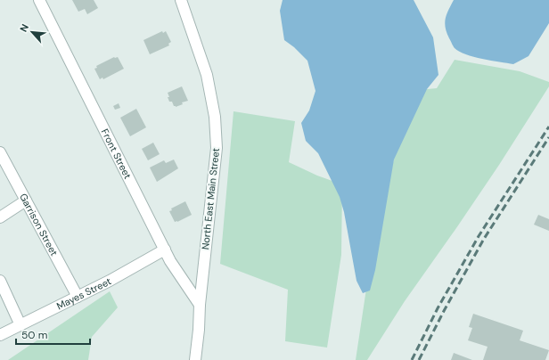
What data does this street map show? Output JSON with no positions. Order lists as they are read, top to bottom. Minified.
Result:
{"streets":{"street":["Front Street","North East Main Street","Garrison Street","Mayes Street"]},"crossings":[["Front Street","North East Main Street"],["Front Street","Mayes Street"],["Garrison Street","Mayes Street"]],"scale_bar":"50 m","north":"top left"}
